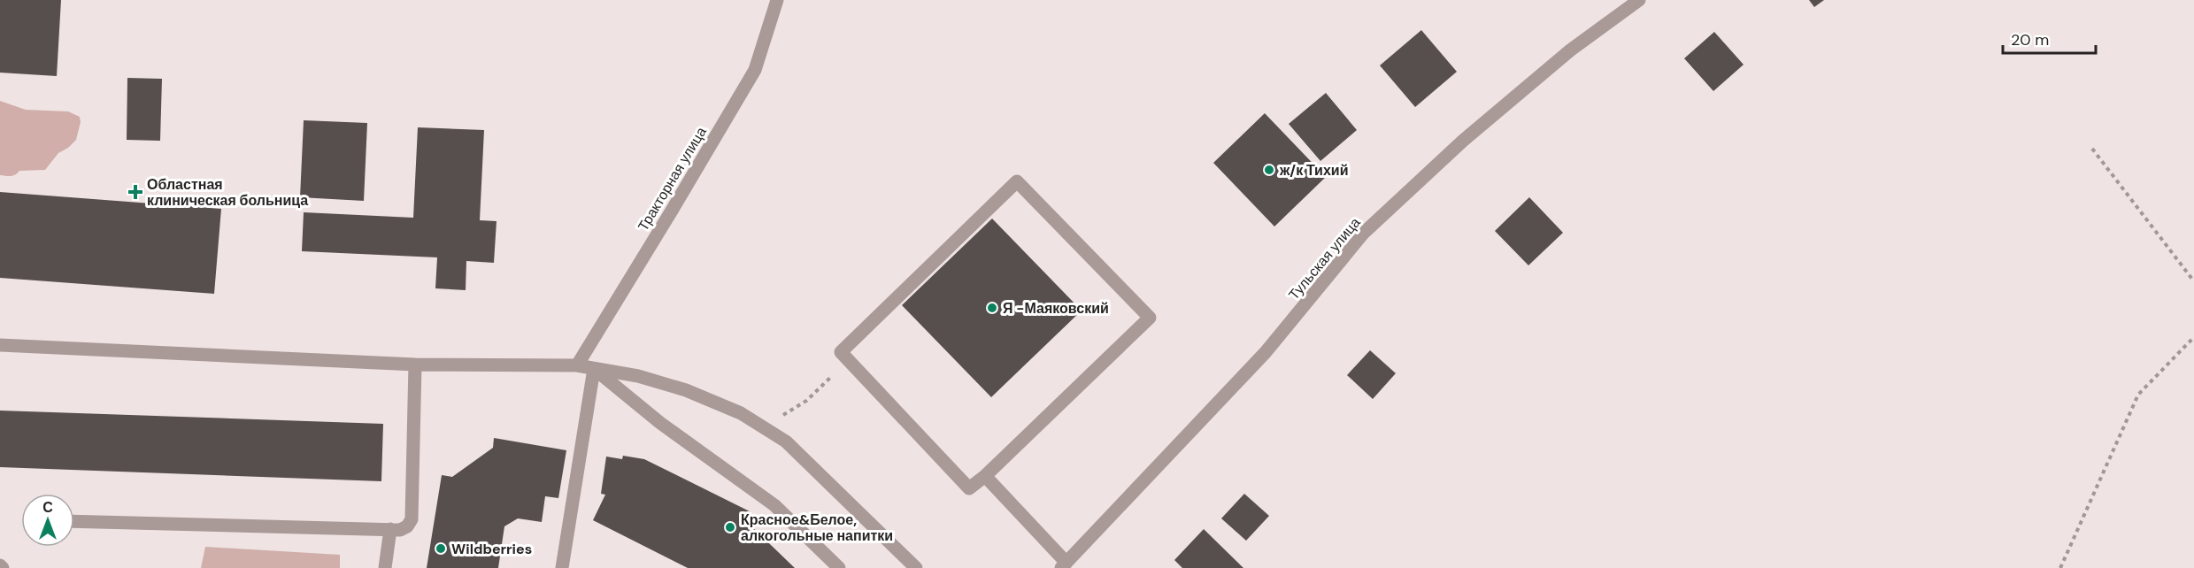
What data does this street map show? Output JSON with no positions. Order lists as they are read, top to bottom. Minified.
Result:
{"streets":{"street":["Тракторная улица","Тульская улица"]},"places":{"other":["ж/к Тихий","Я -Маяковский","Красное&Белое, алкогольные напитки","Wildberries"],"health":["Областная клиническая больница"]},"scale_bar":"20 m","north":"top"}
